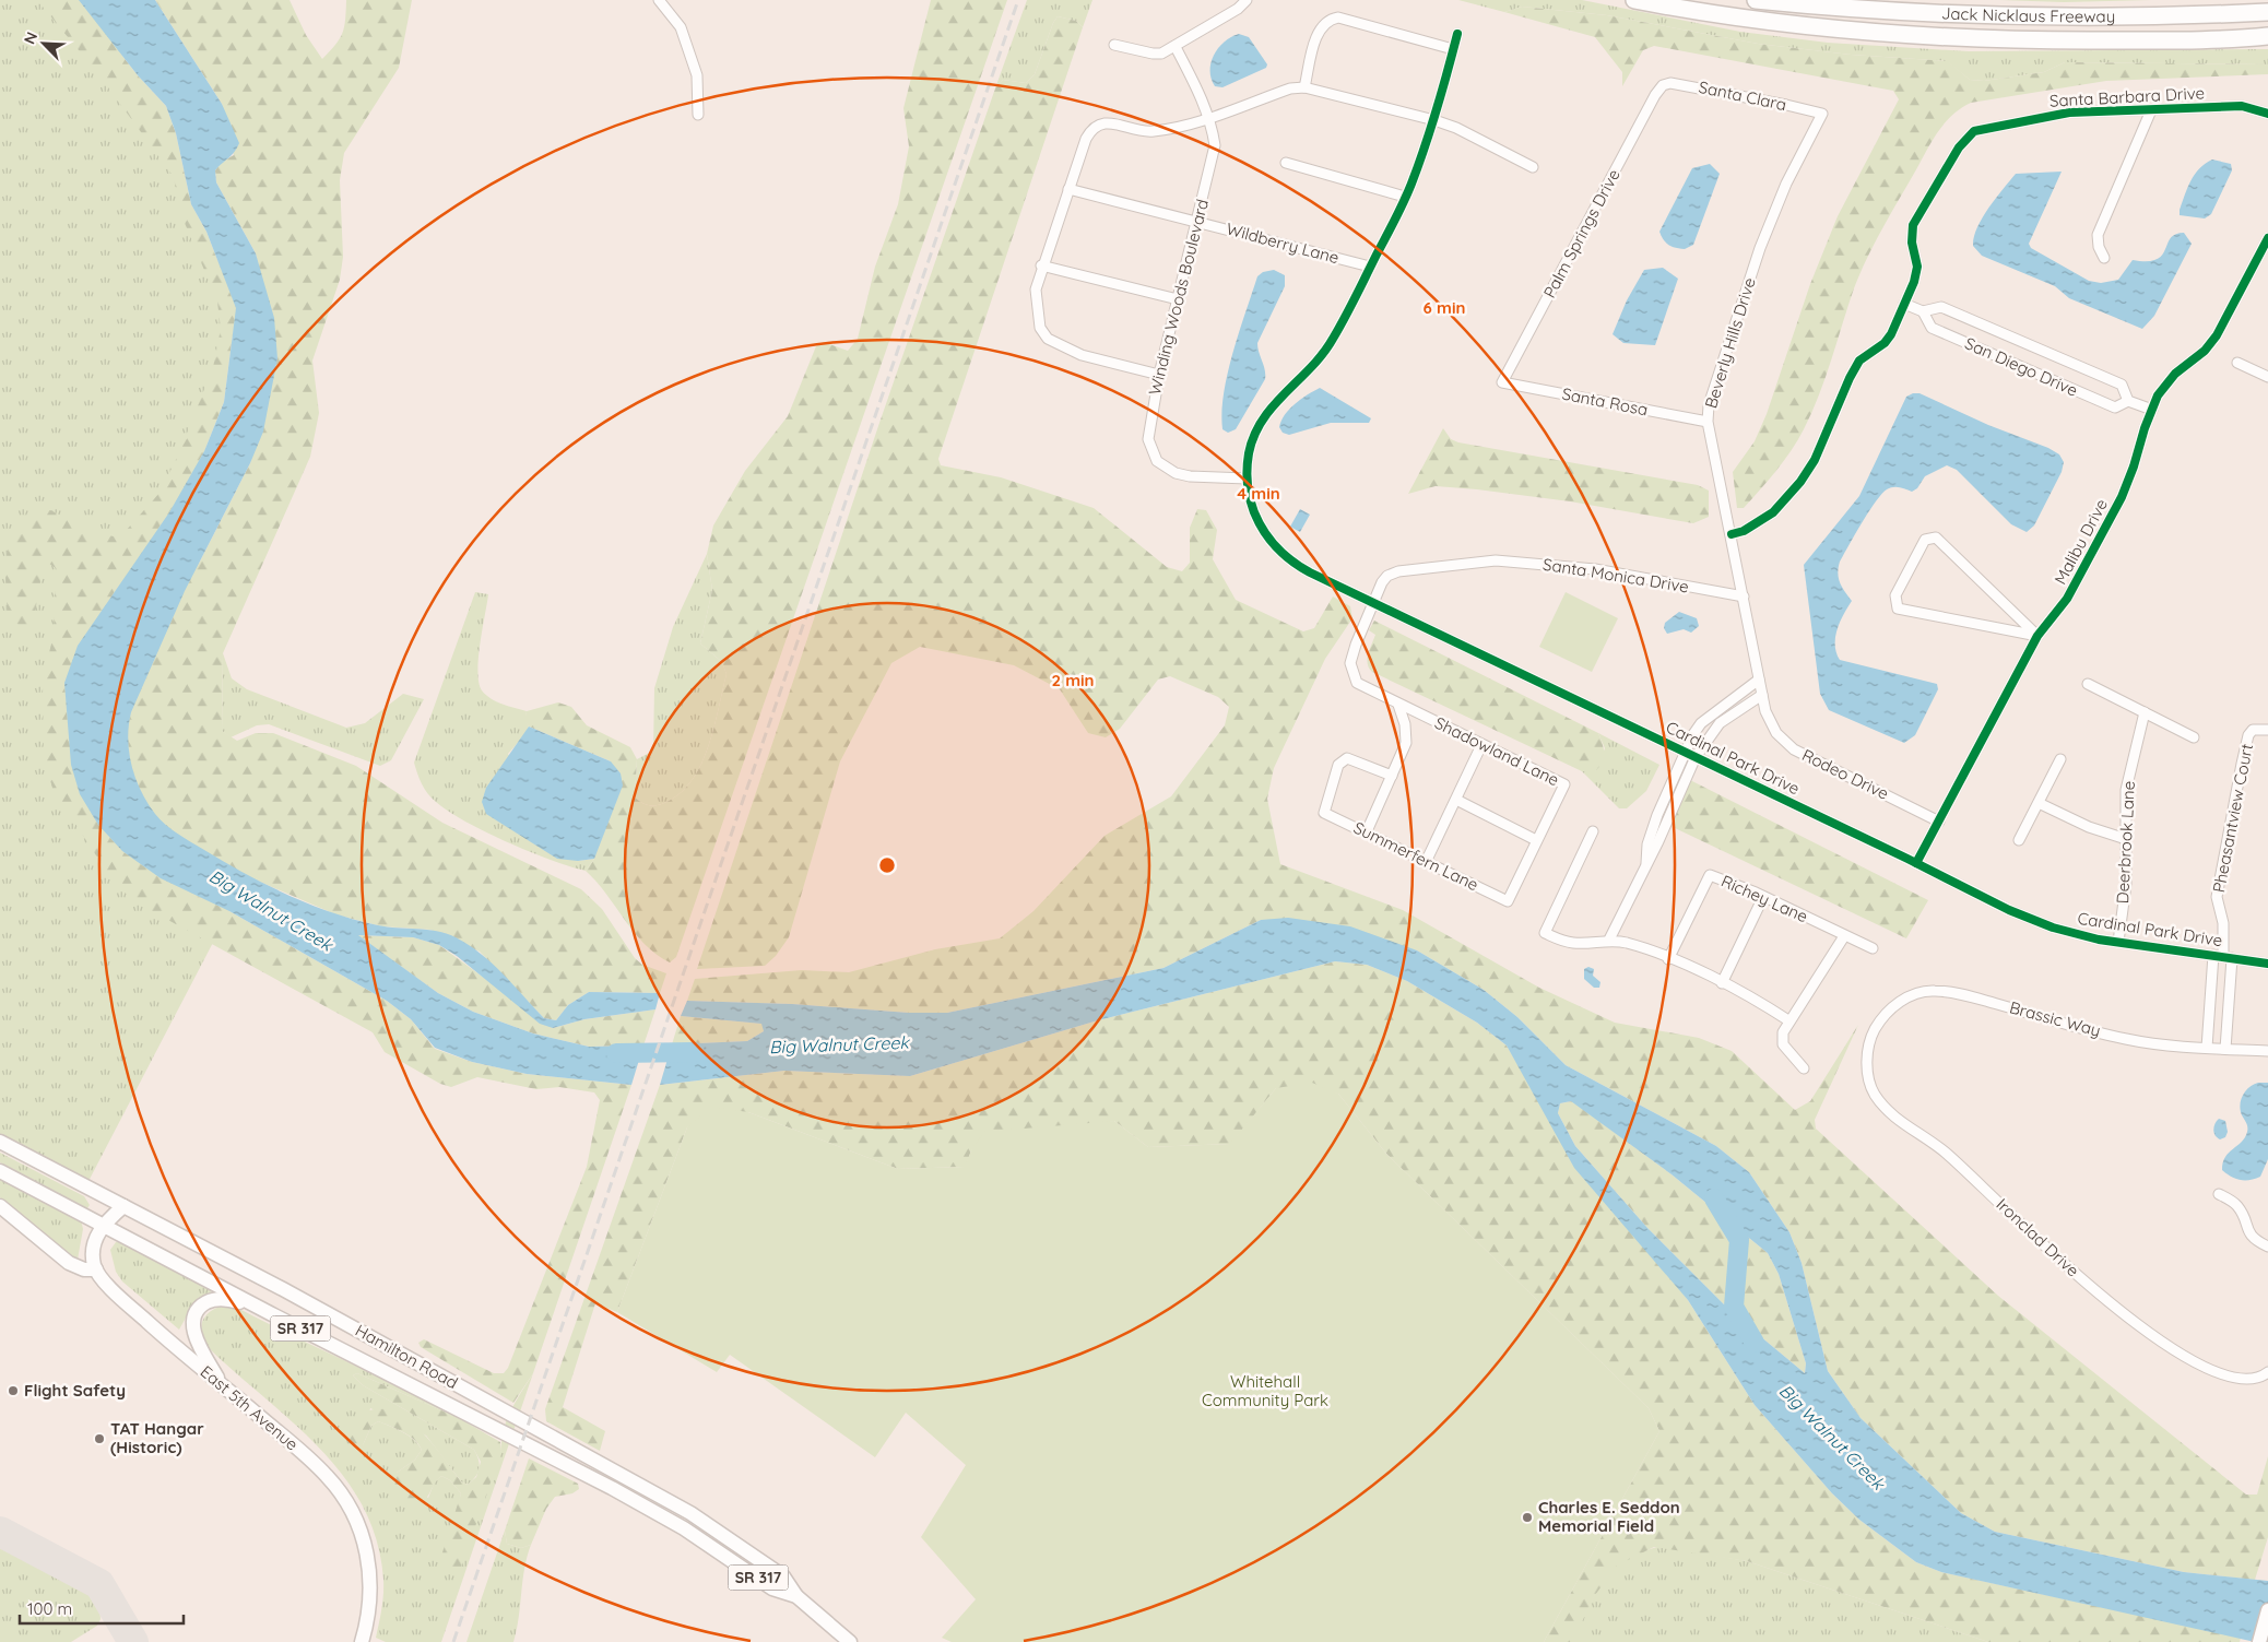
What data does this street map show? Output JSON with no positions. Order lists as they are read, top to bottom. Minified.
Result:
{"streets":{"highway":["Jack Nicklaus Freeway"],"main road":["SR 317","Hamilton Road","East 5th Avenue"],"street":["Santa Clara","Santa Barbara Drive","Palm Springs Drive","Wildberry Lane","Winding Woods Boulevard","Beverly Hills Drive","San Diego Drive","Santa Rosa","Malibu Drive","Santa Monica Drive","Shadowland Lane","Cardinal Park Drive","Rodeo Drive","Pheasantview Court","Deerbrook Lane","Summerfern Lane","Richey Lane","Brassic Way","Ironclad Drive"]},"crossings":[["Santa Clara","Palm Springs Drive"],["Santa Clara","Beverly Hills Drive"],["Santa Barbara Drive","San Diego Drive"],["Palm Springs Drive","Santa Rosa"],["Wildberry Lane","Winding Woods Boulevard"],["Winding Woods Boulevard","Cardinal Park Drive"],["Beverly Hills Drive","Santa Rosa"],["Beverly Hills Drive","Santa Monica Drive"],["Beverly Hills Drive","Rodeo Drive"],["San Diego Drive","Malibu Drive"],["Malibu Drive","Cardinal Park Drive"],["Malibu Drive","Rodeo Drive"],["Santa Monica Drive","Shadowland Lane"],["Santa Monica Drive","Cardinal Park Drive"],["Shadowland Lane","Summerfern Lane"],["Cardinal Park Drive","Pheasantview Court"],["Cardinal Park Drive","Deerbrook Lane"],["Brassic Way","Ironclad Drive"]],"water":["Big Walnut Creek"],"parks":["Whitehall Community Park"],"places":["Flight Safety","TAT Hangar (Historic)","Charles E. Seddon Memorial Field"],"scale_bar":"100 m","north":"top left","rings":["6 min","4 min","2 min"]}
